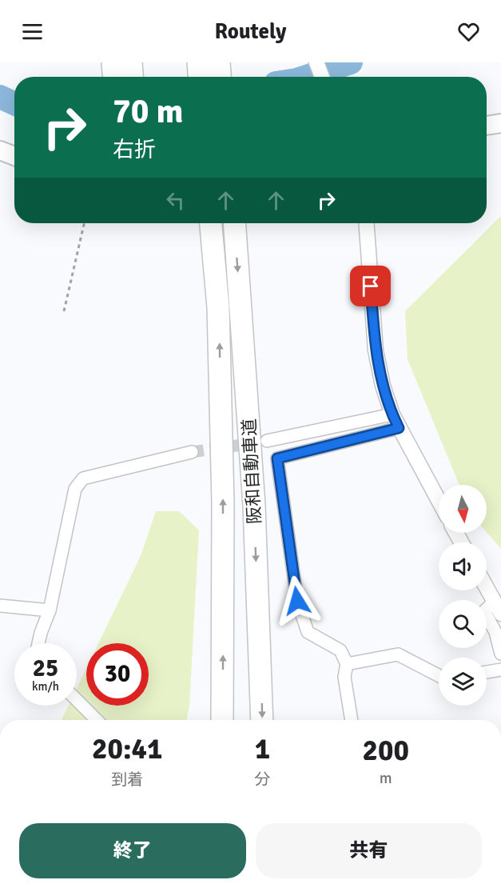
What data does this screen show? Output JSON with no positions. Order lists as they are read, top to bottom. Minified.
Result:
{"streets":{"highway":["阪和自動車道"]},"north":"bottom","page":{"header":"Routely","turn":["70 m","右折"],"speed":"25 km/h","limit":"30","eta":["20:41","到着","1","分","200","m"],"buttons":["終了","共有"]}}
